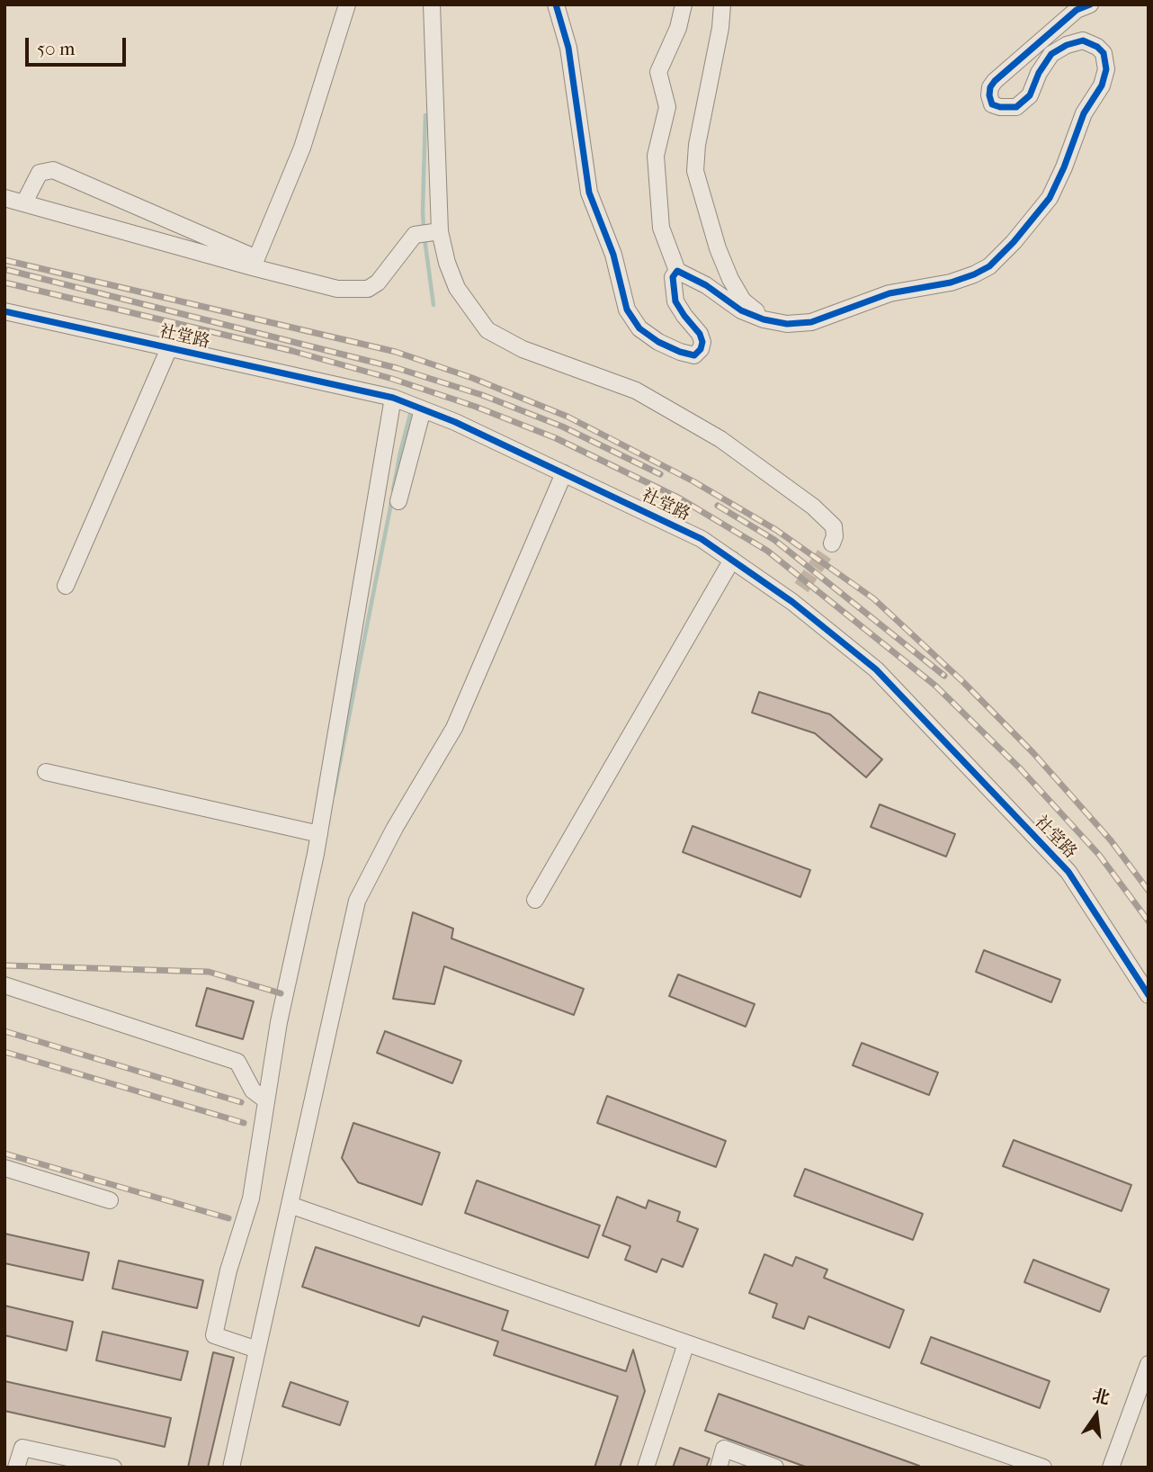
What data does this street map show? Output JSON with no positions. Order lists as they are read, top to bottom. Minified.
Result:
{"streets":{"street":["社堂路"]},"scale_bar":"50 m","north":"top"}
